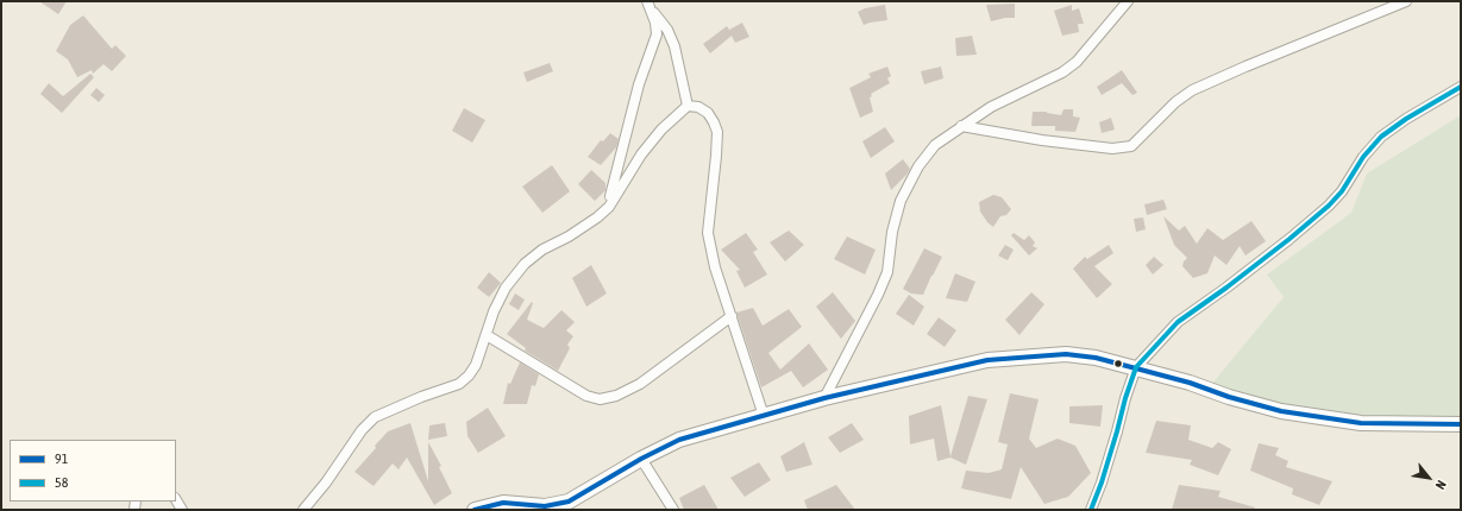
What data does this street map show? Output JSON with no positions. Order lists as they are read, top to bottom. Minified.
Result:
{"lines":["transit line 58","transit line 91"],"legend":["91","58"],"north":"bottom right"}
